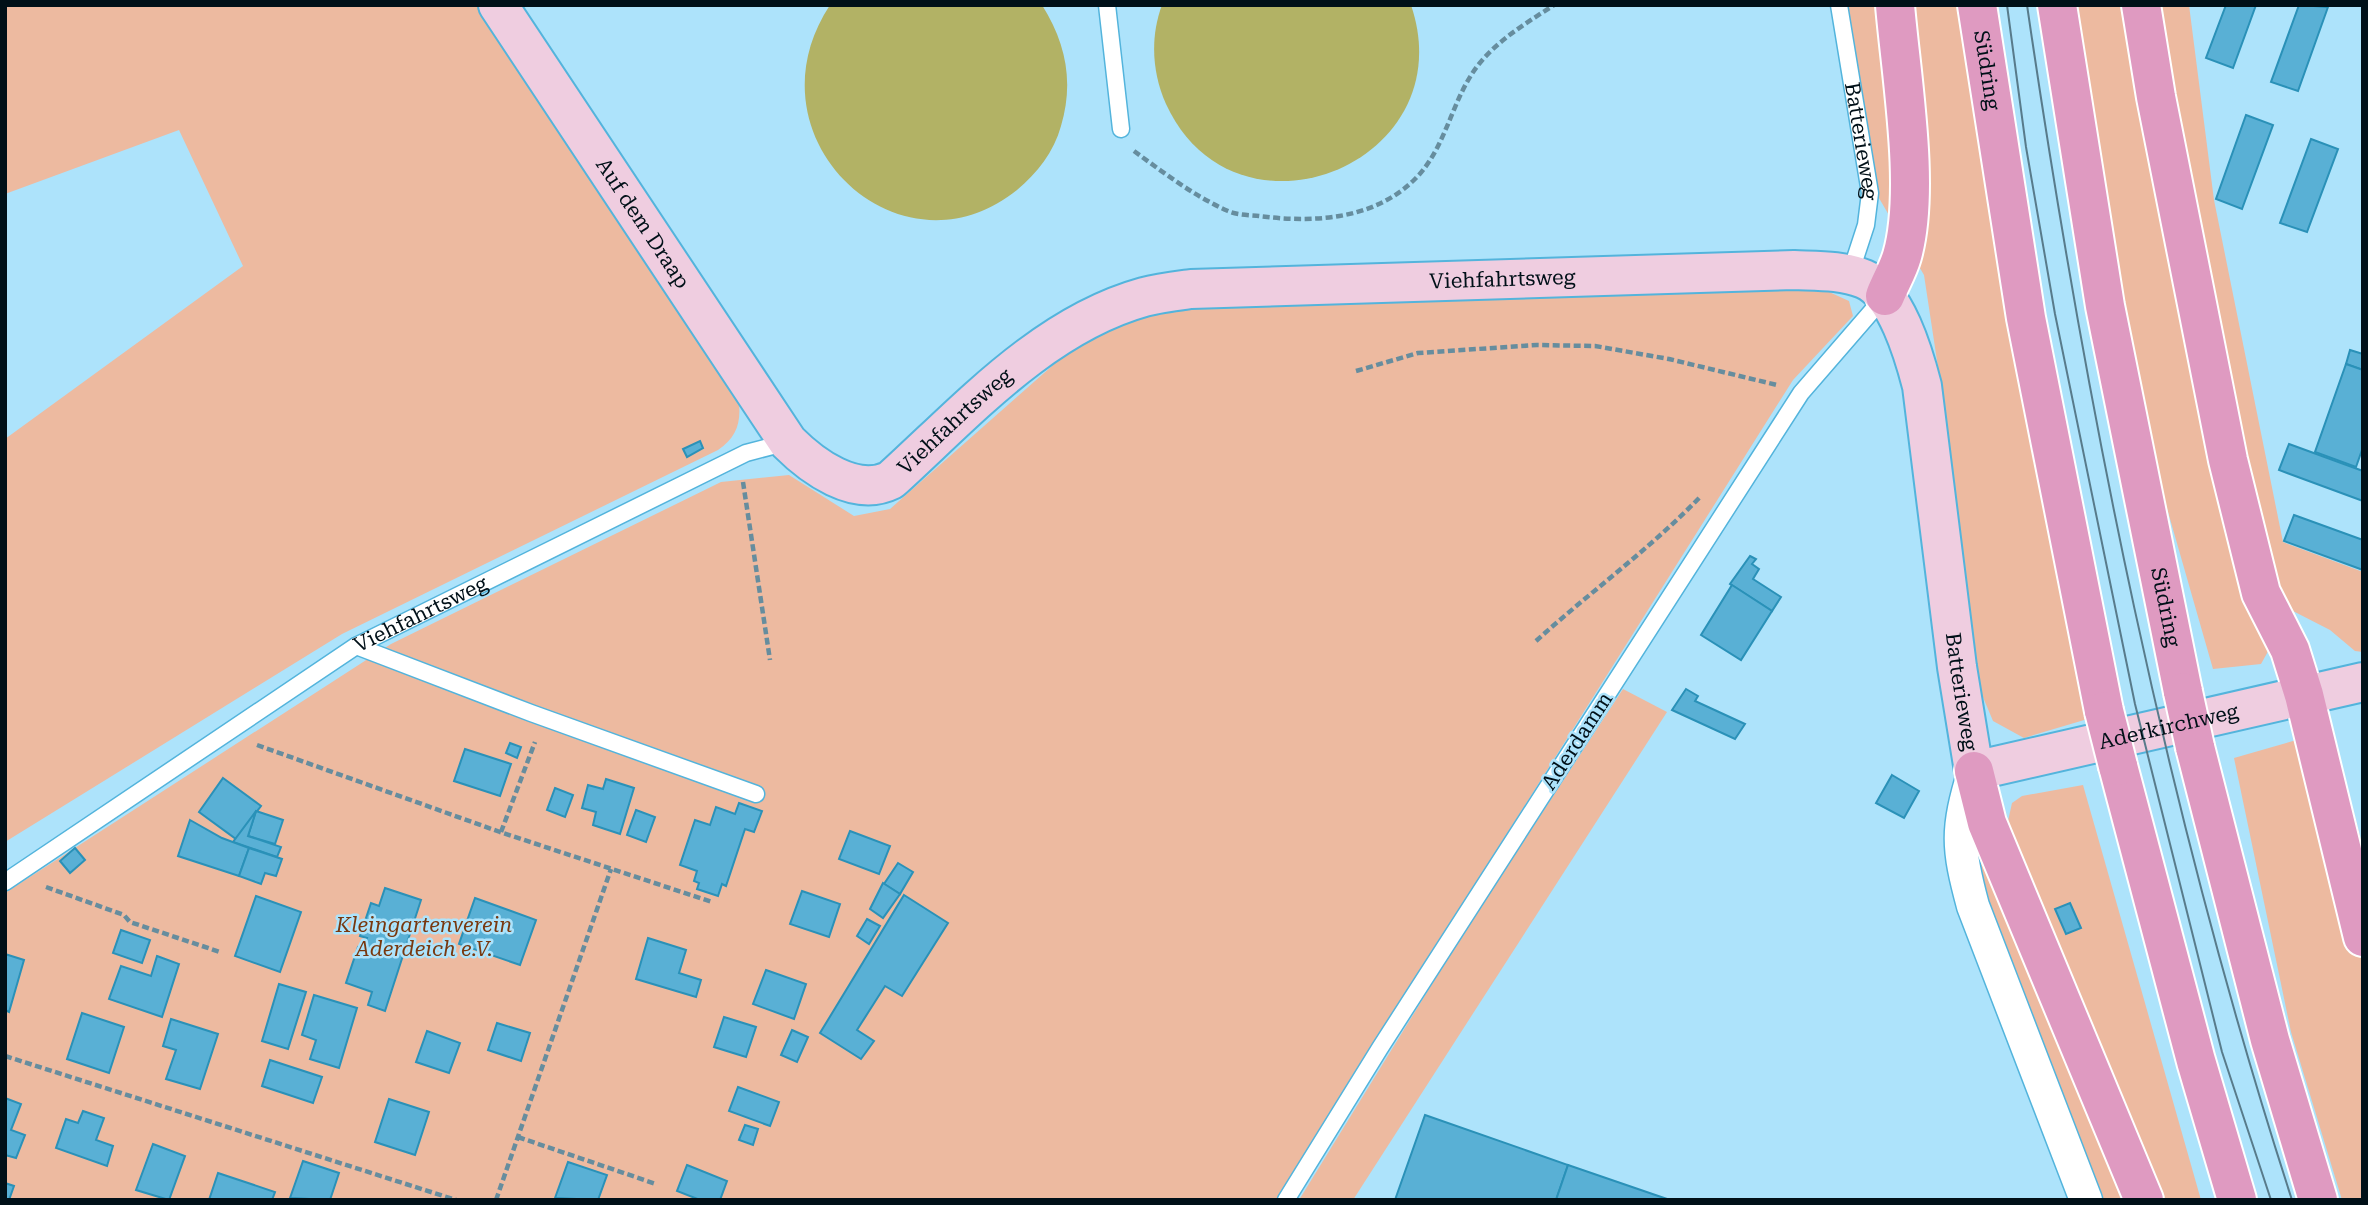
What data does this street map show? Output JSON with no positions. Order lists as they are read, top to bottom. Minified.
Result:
{"streets":{"main road":["Südring"],"street":["Batterieweg","Auf dem Draap","Viehfahrtsweg","Aderkirchweg"],"lane":["Aderdamm"]},"crossings":[["Batterieweg","Viehfahrtsweg"],["Batterieweg","Aderkirchweg"],["Batterieweg","Aderdamm"],["Auf dem Draap","Viehfahrtsweg"],["Viehfahrtsweg","Aderdamm"]],"parks":["Kleingartenverein Aderdeich e.V."]}
